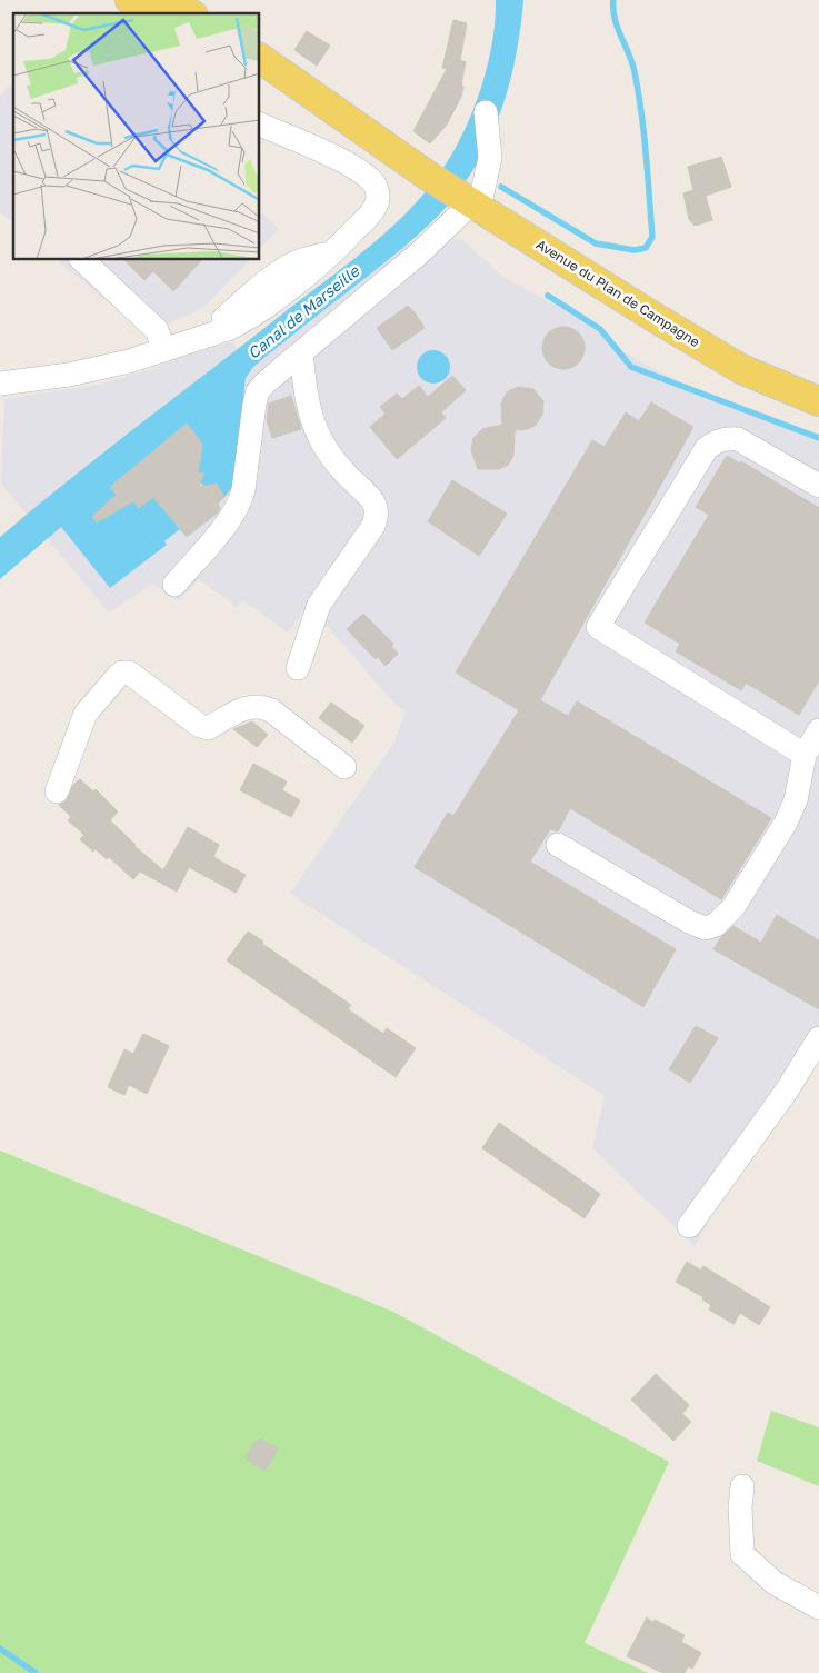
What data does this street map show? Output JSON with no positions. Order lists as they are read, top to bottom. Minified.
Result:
{"streets":{"main road":["Avenue du Plan de Campagne"]},"water":["Canal de Marseille"]}
